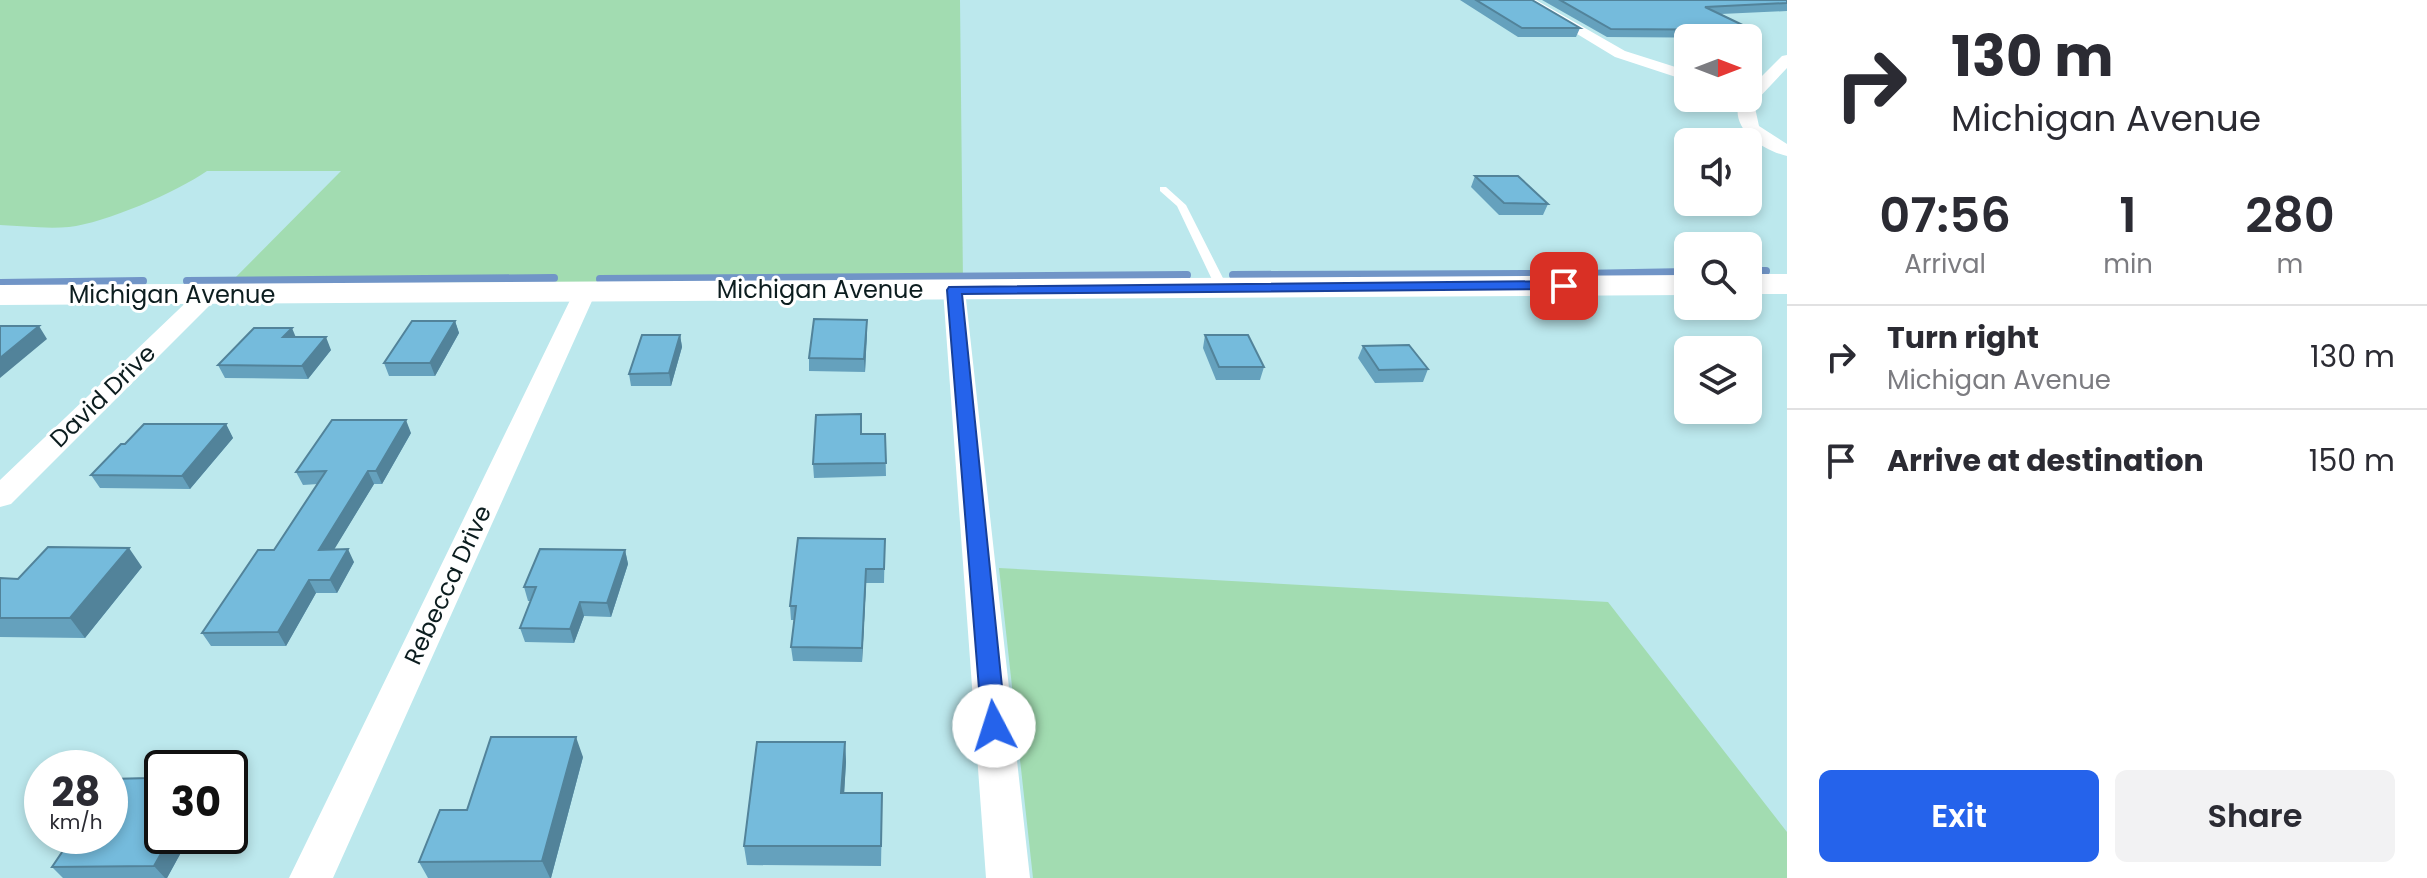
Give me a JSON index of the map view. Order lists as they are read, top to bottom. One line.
{"streets":{"street":["Michigan Avenue","David Drive","Rebecca Drive"]},"crossings":[["Michigan Avenue","David Drive"],["Michigan Avenue","Rebecca Drive"]],"north":"right","page":{"turn":["130 m","Michigan Avenue"],"eta":["07:56","Arrival","1","min","280","m"],"list":[{"name":"Turn right","note":"Michigan Avenue","value":"130 m"},{"name":"Arrive at destination","value":"150 m"}],"speed":"28 km/h","limit":"30","buttons":["Exit","Share"]}}
